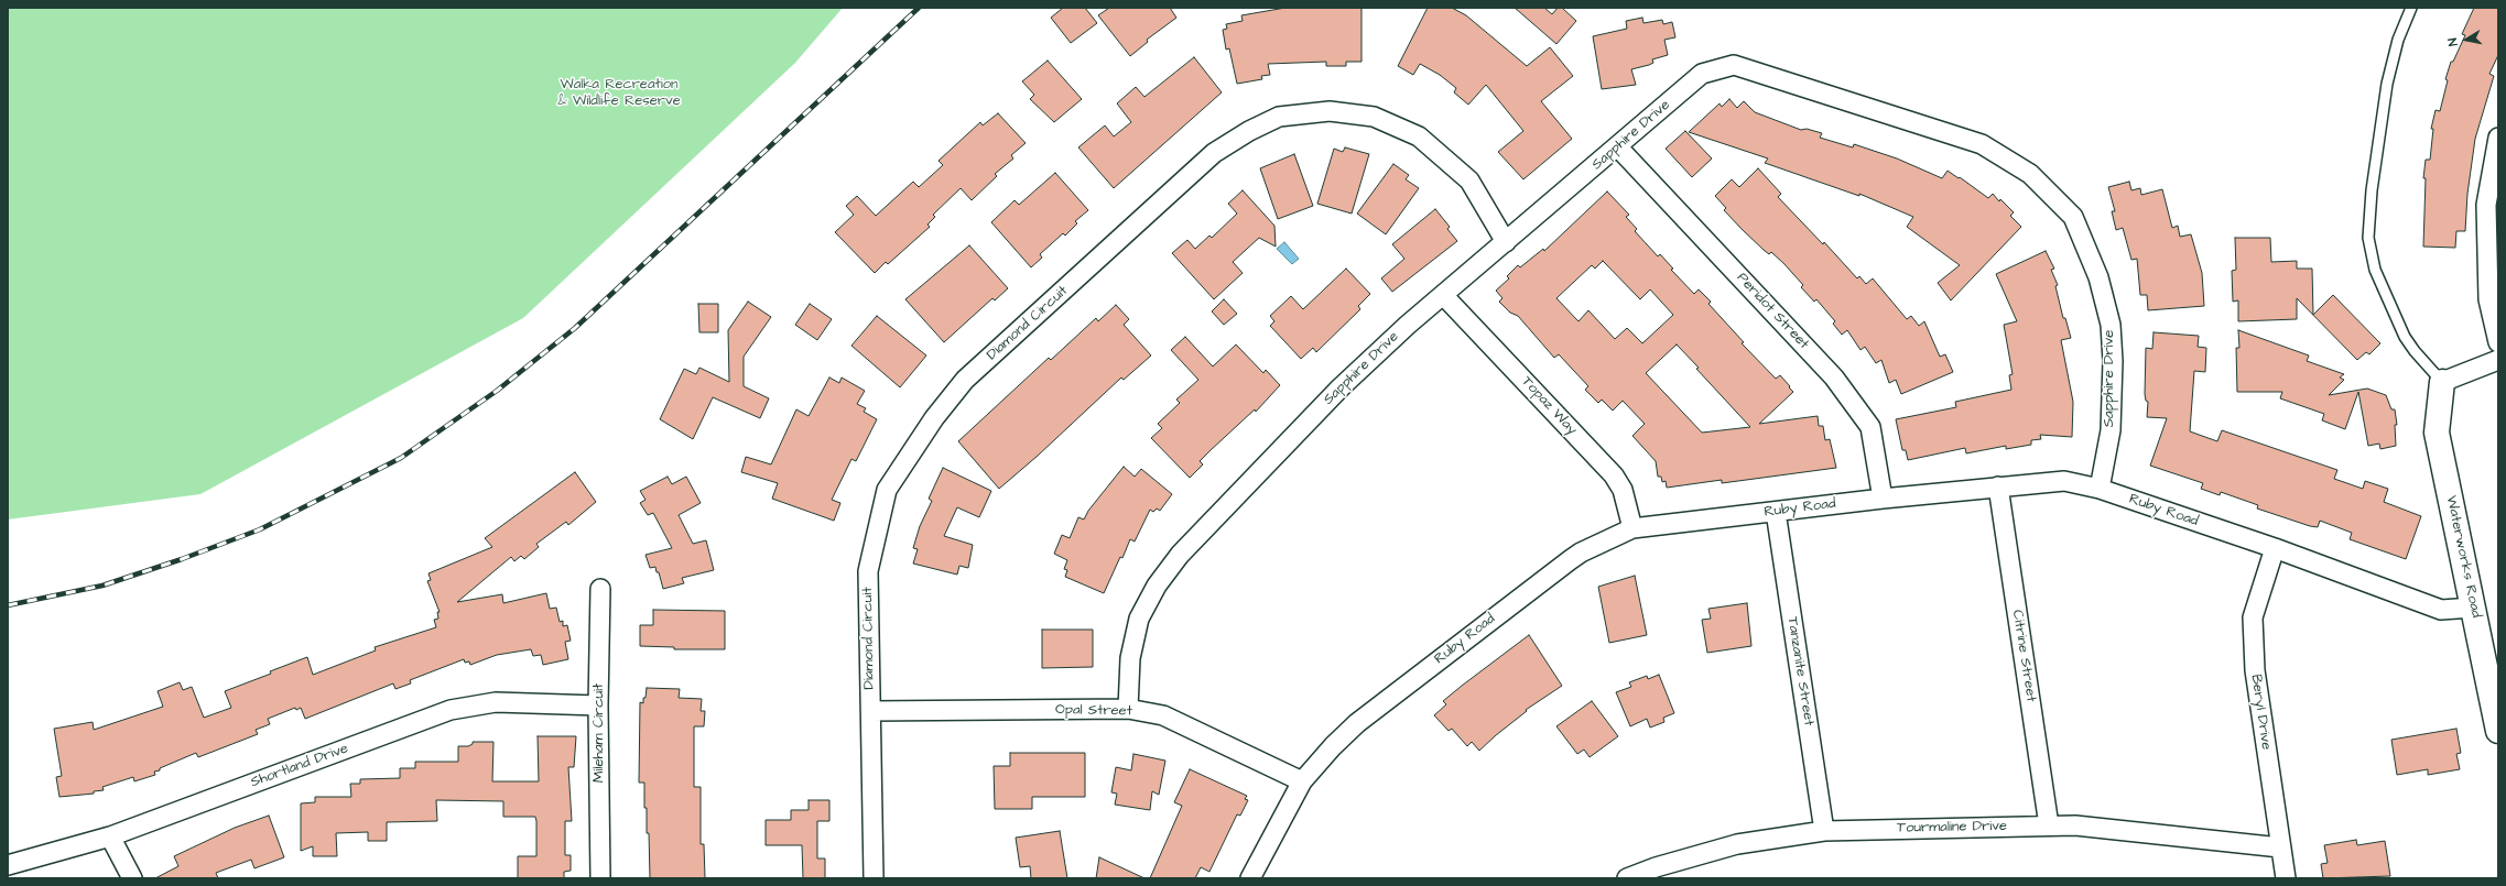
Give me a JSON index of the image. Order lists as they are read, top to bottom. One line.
{"streets":{"street":["Sapphire Drive","Peridot Street","Diamond Circuit","Topaz Way","Ruby Road","Waterworks Road","Citrine Street","Tanzanite Street","Opal Street","Beryl Drive","Mileham Circuit","Shortland Drive","Tourmaline Drive"]},"crossings":[["Sapphire Drive","Peridot Street"],["Sapphire Drive","Diamond Circuit"],["Sapphire Drive","Topaz Way"],["Sapphire Drive","Ruby Road"],["Sapphire Drive","Opal Street"],["Peridot Street","Ruby Road"],["Diamond Circuit","Opal Street"],["Topaz Way","Ruby Road"],["Ruby Road","Waterworks Road"],["Ruby Road","Citrine Street"],["Ruby Road","Tanzanite Street"],["Ruby Road","Opal Street"],["Ruby Road","Beryl Drive"],["Citrine Street","Tourmaline Drive"],["Tanzanite Street","Tourmaline Drive"],["Beryl Drive","Tourmaline Drive"],["Mileham Circuit","Shortland Drive"]],"parks":["Walka Recreation & Wildlife Reserve"],"north":"left"}
